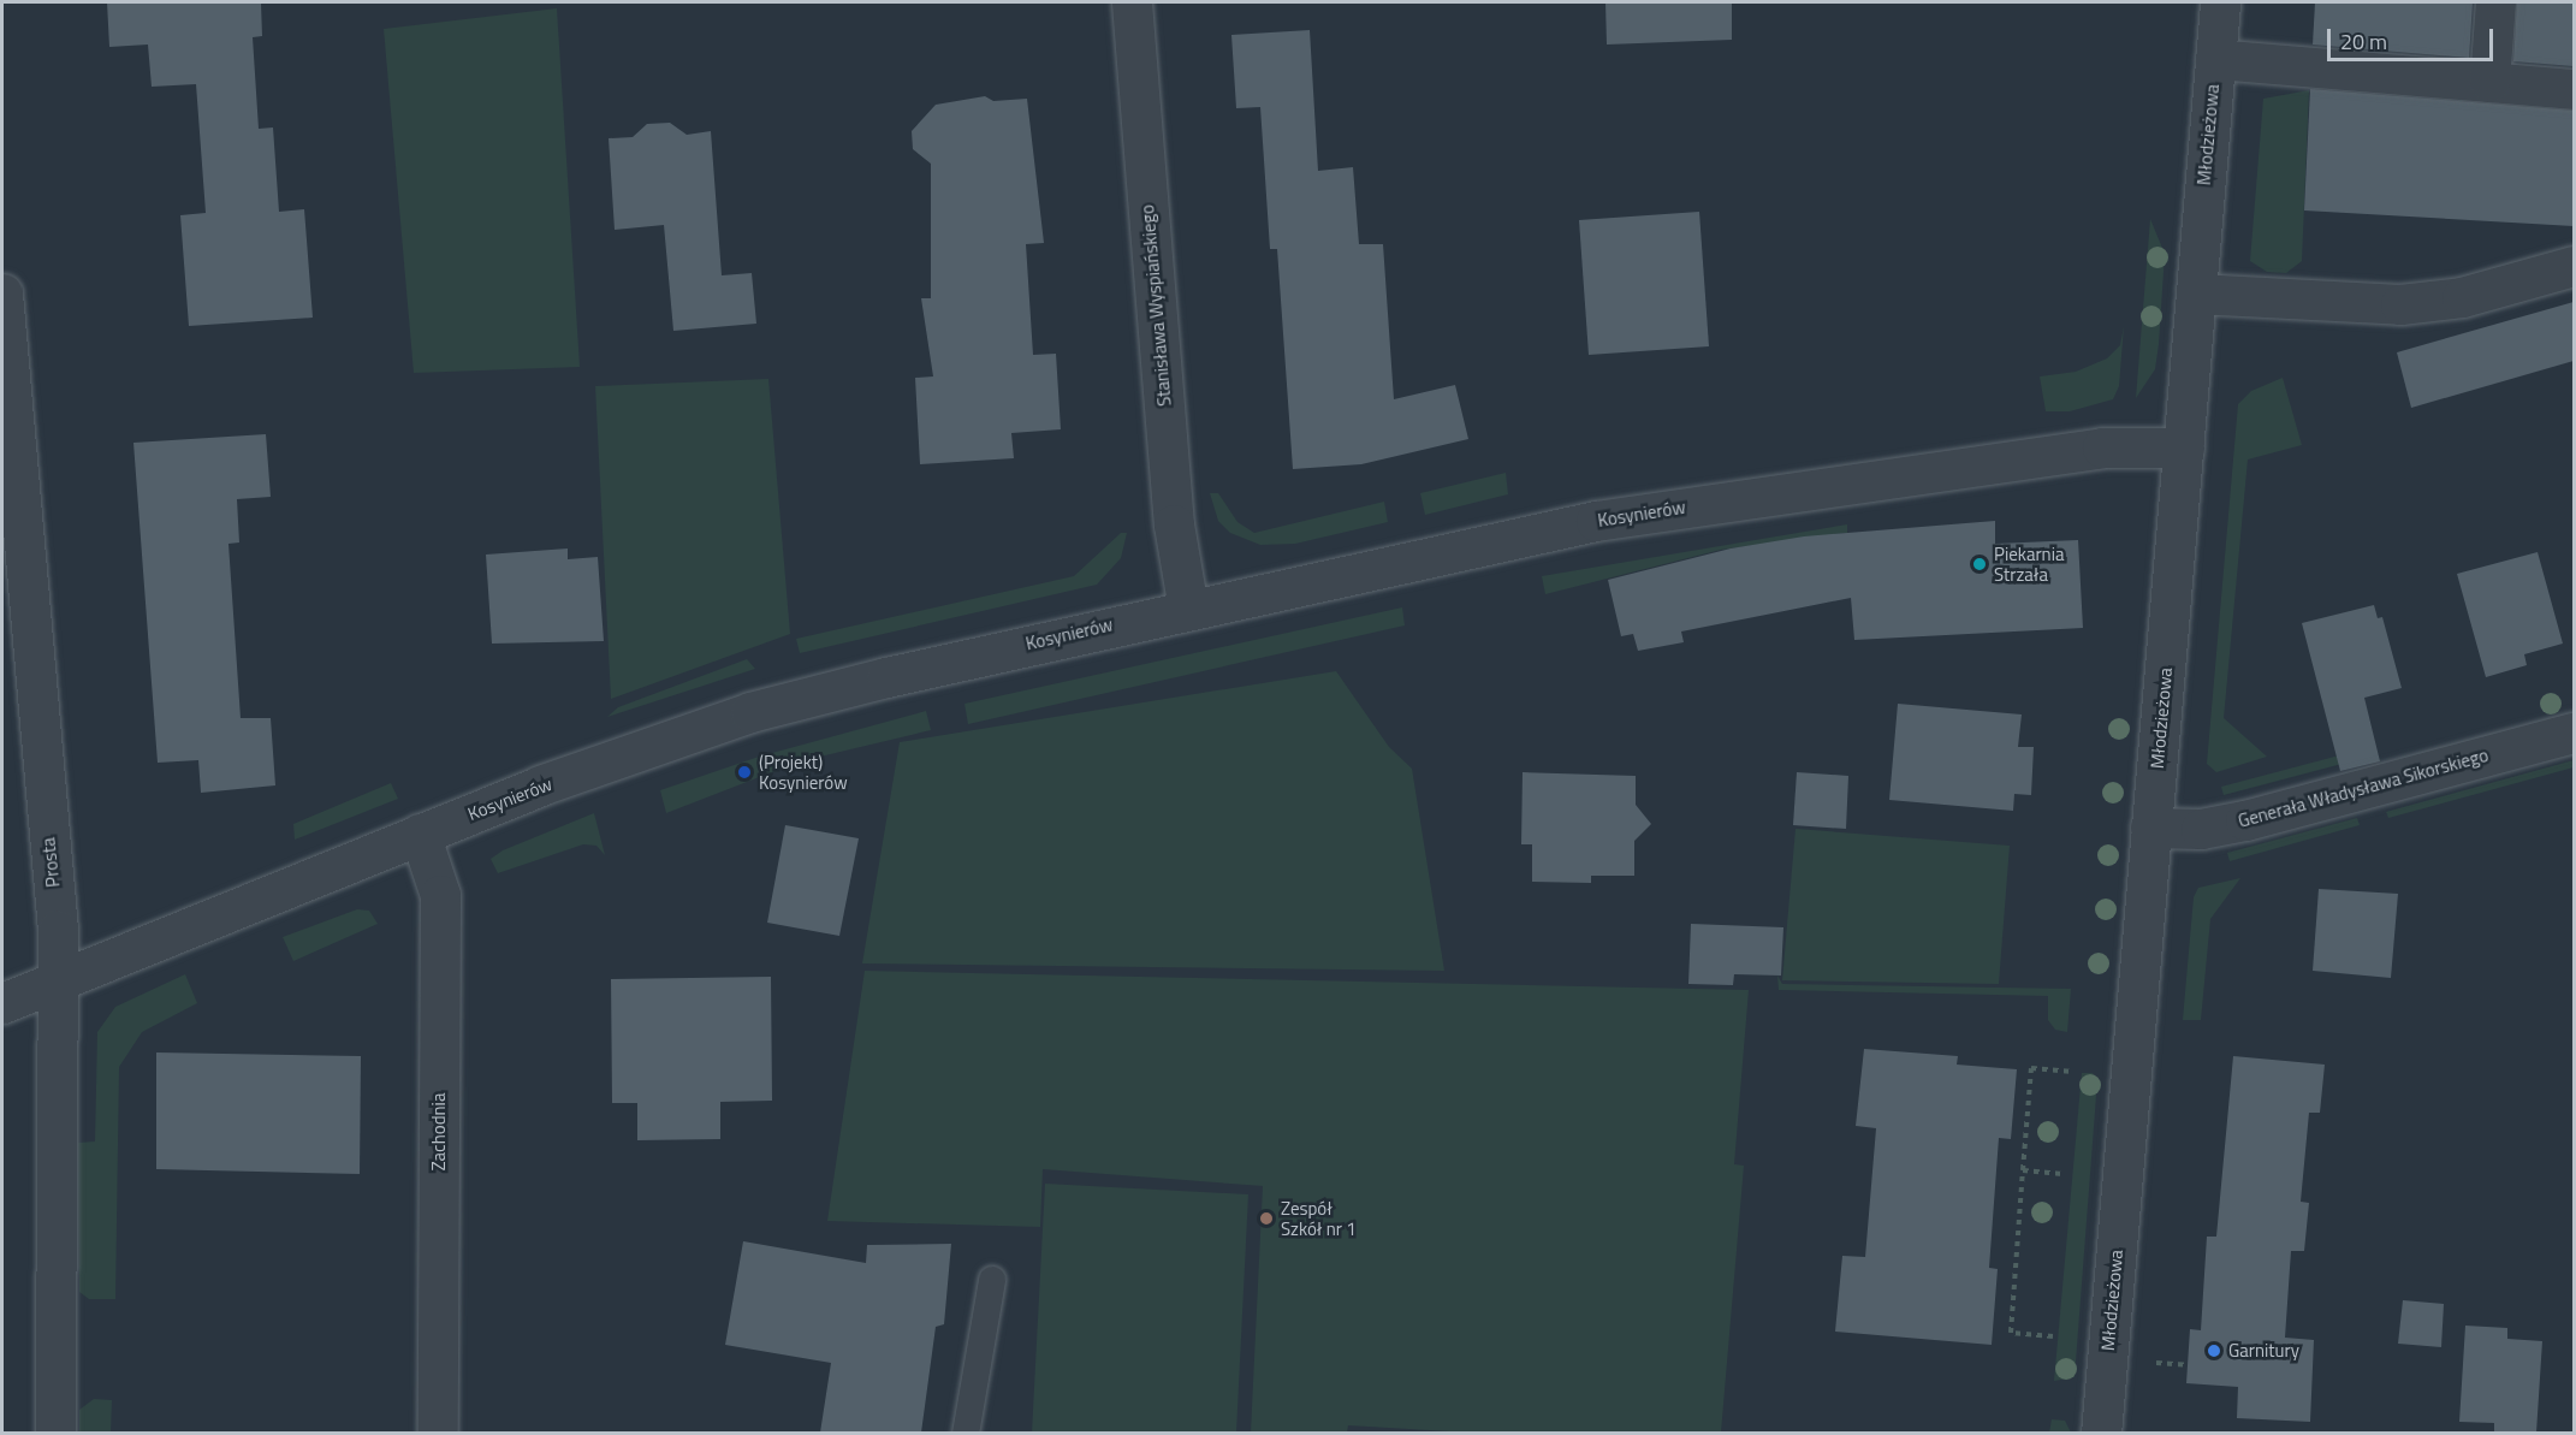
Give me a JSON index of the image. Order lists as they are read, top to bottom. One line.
{"streets":{"street":["Młodzieżowa","Stanisława Wyspiańskiego","Kosynierów","Generała Władysława Sikorskiego","Prosta","Zachodnia"]},"crossings":[["Młodzieżowa","Kosynierów"],["Młodzieżowa","Generała Władysława Sikorskiego"],["Stanisława Wyspiańskiego","Kosynierów"],["Kosynierów","Prosta"],["Kosynierów","Zachodnia"]],"places":["Piekarnia Strzała","(Projekt) Kosynierów","Zespół Szkół nr 1","Garnitury"],"scale_bar":"20 m"}
